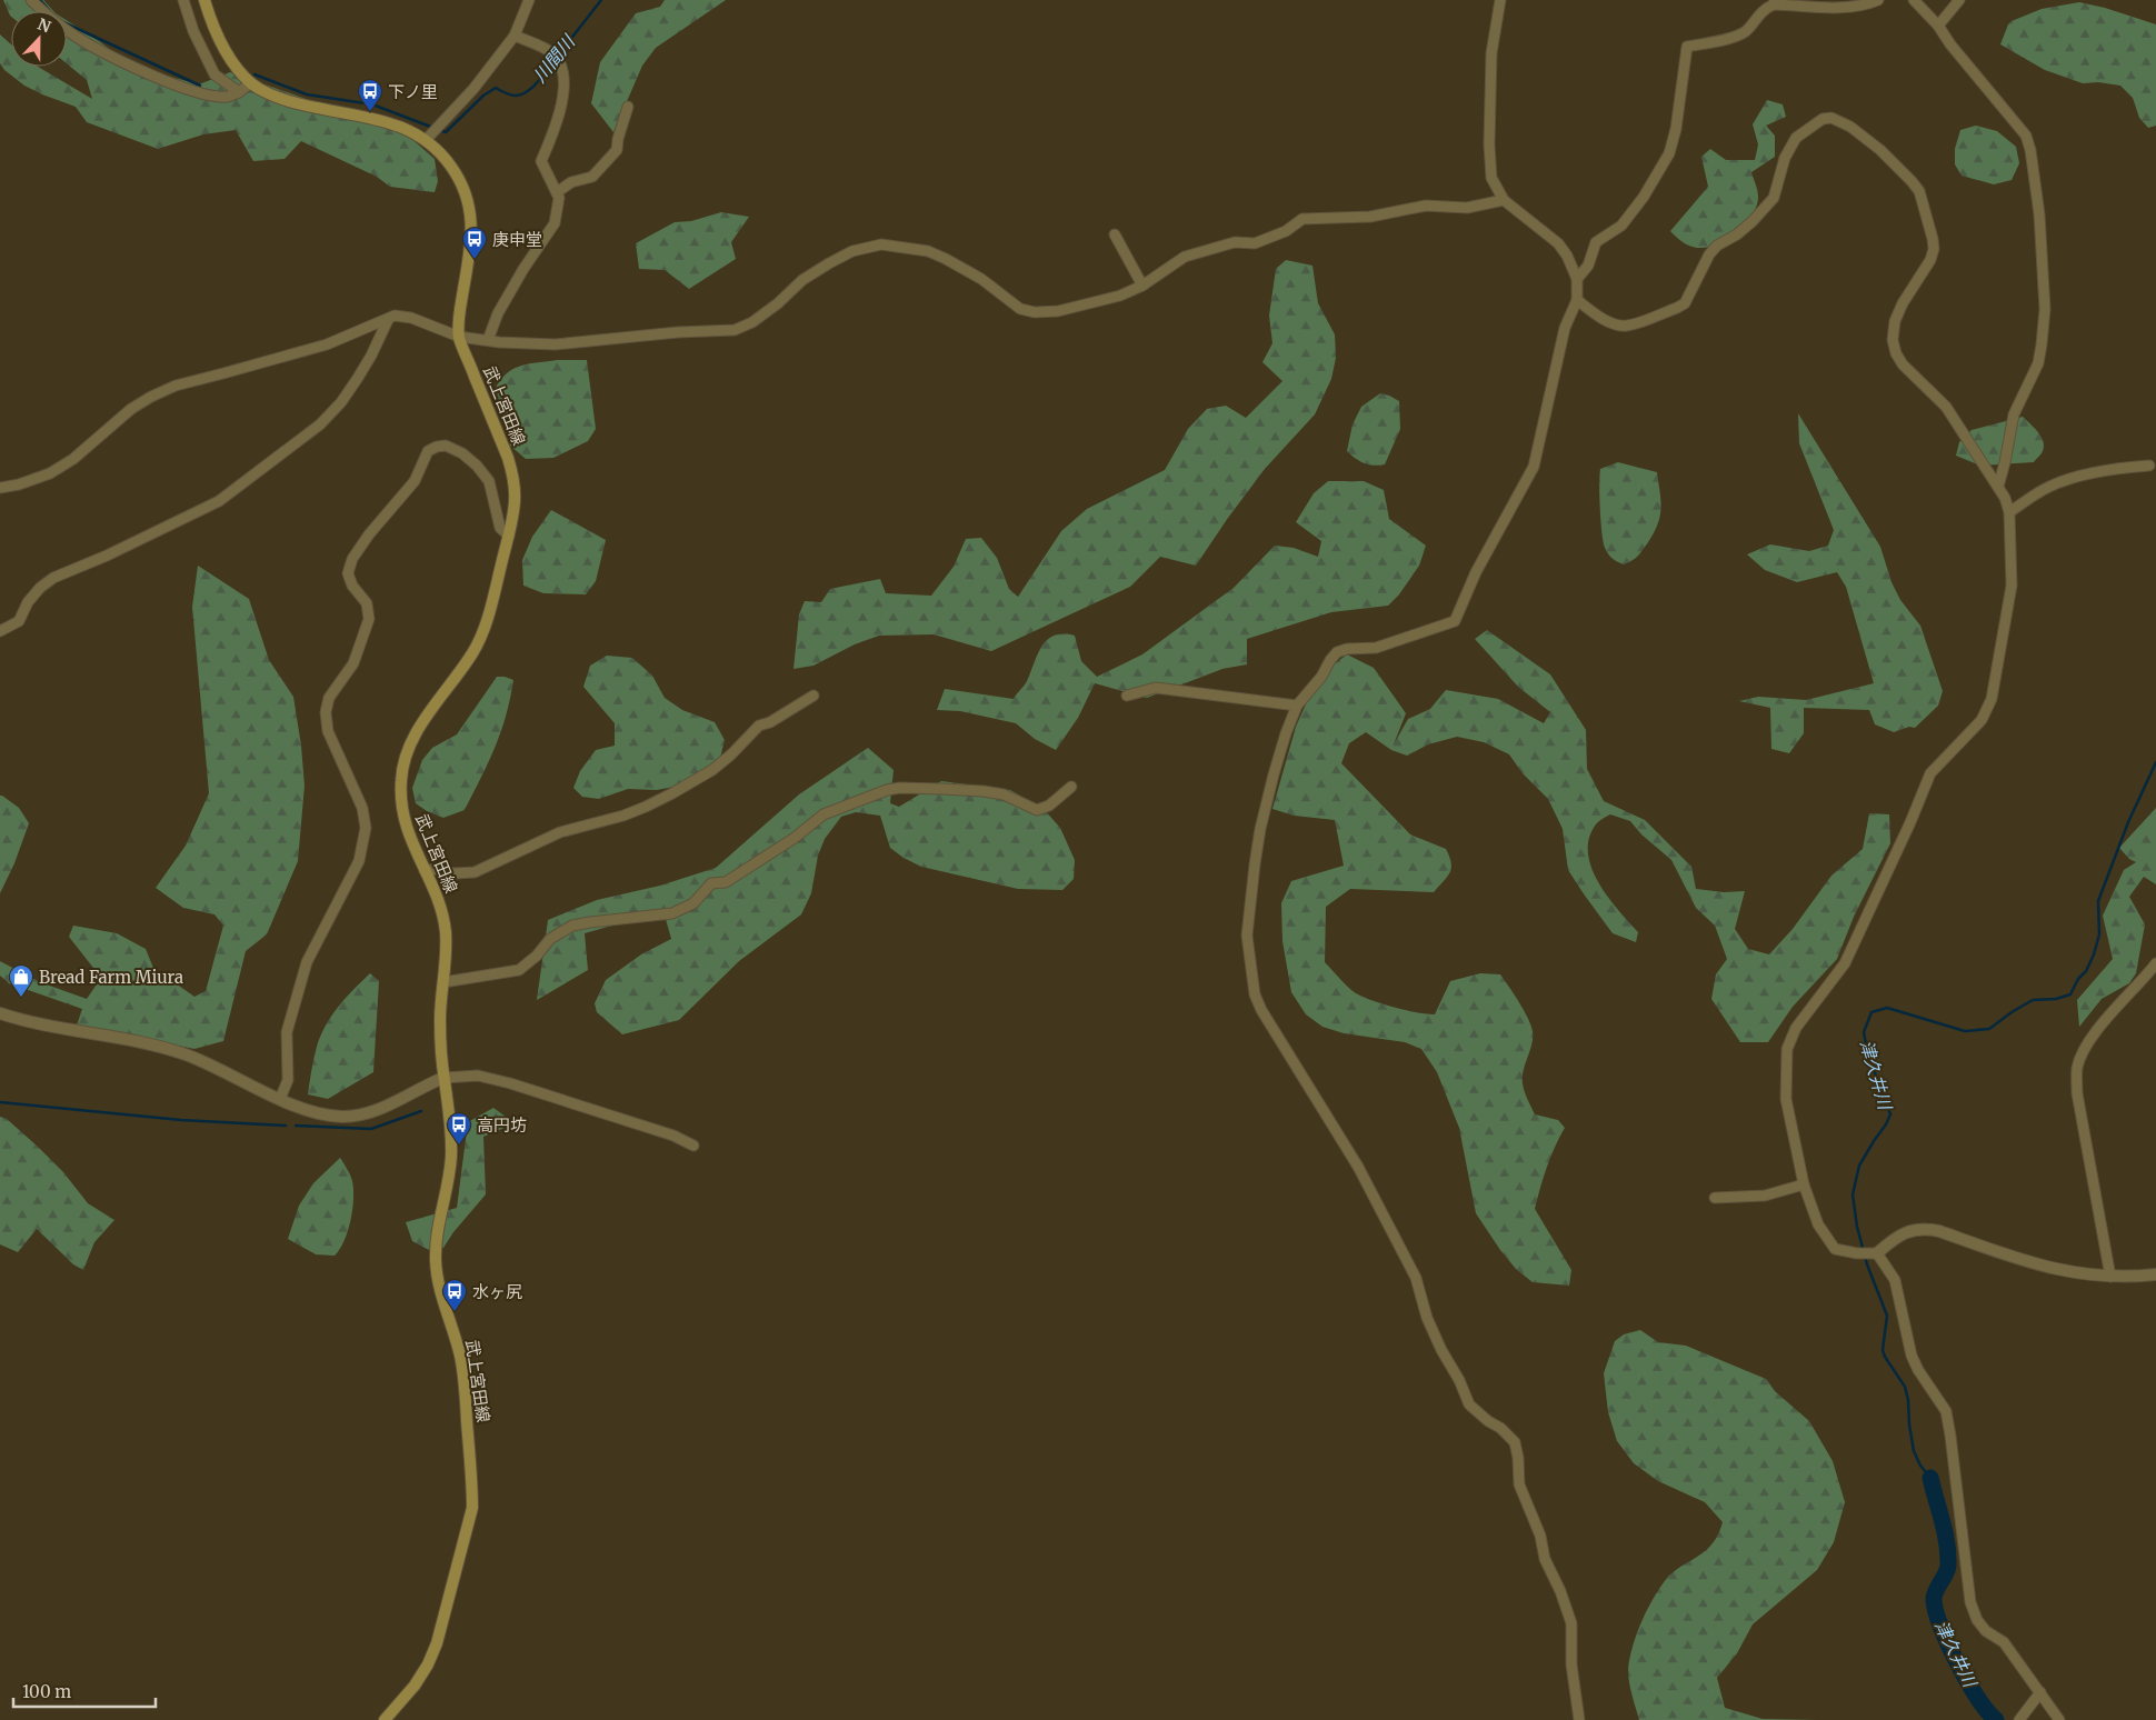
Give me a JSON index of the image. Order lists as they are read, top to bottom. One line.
{"streets":{"main road":["武上宮田線"]},"water":["川間川","津久井川"],"places":{"bus stop":["下ノ里","庚申堂","高円坊","水ヶ尻"],"shop":["Bread Farm Miura"]},"scale_bar":"100 m","north":"top"}
